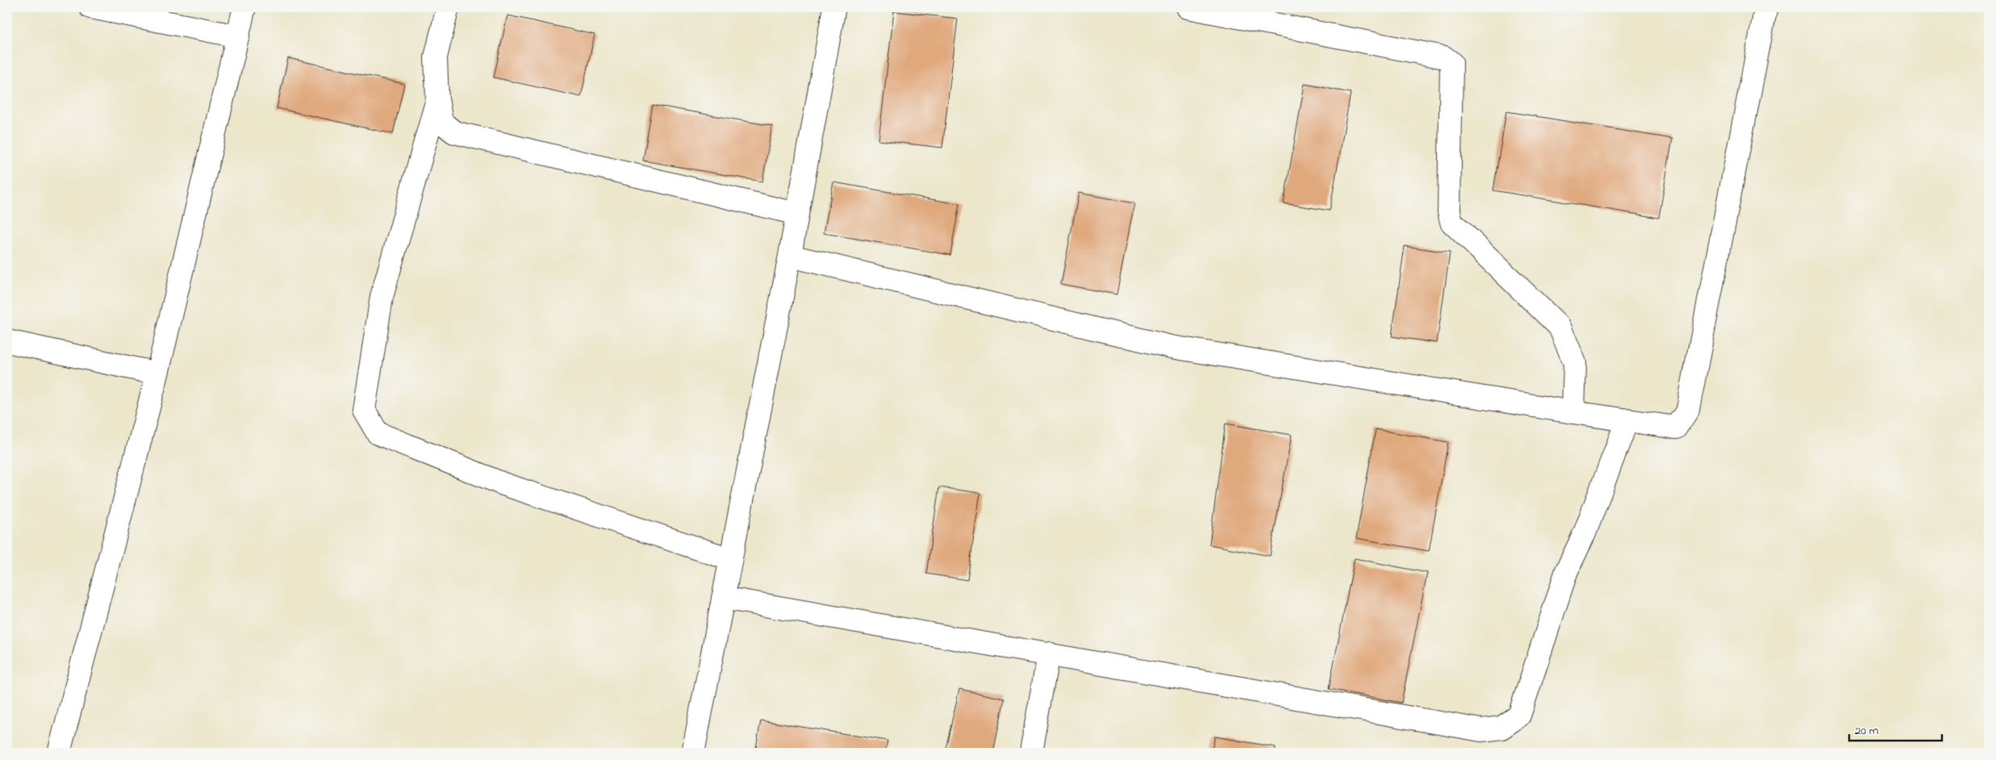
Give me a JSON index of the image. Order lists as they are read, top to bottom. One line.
{"scale_bar":"20 m"}
